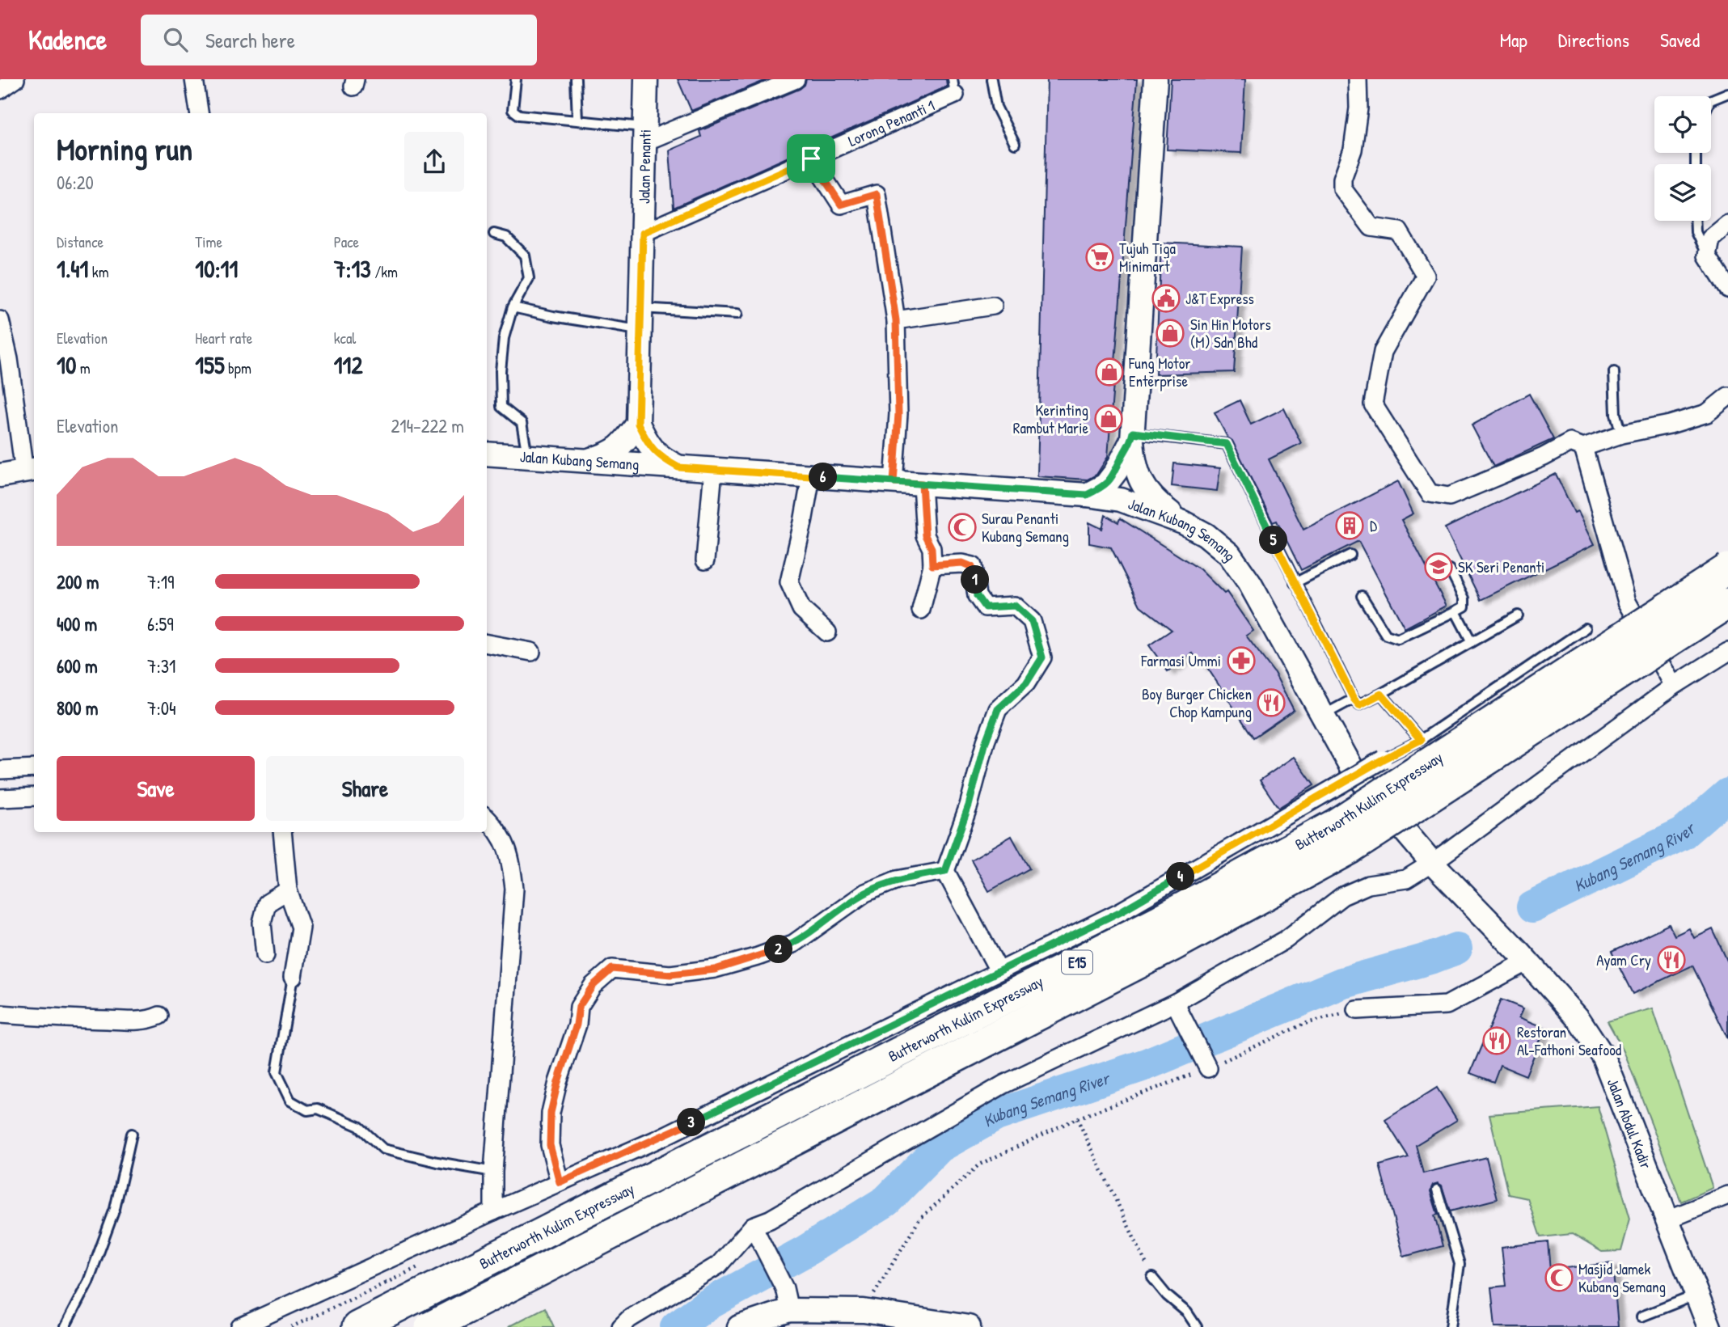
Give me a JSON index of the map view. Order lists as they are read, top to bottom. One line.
{"streets":{"highway":["Butterworth Kulim Expressway","E15"],"main road":["Jalan Penanti","Jalan Kubang Semang","Jalan Abdul Kadir"],"street":["Lorong Penanti 1"]},"crossings":[["Lorong Penanti 1","Jalan Penanti"],["Jalan Kubang Semang","Jalan Abdul Kadir"]],"water":["Kubang Semang River"],"places":{"supermarket":["Tujuh Tiga Minimart"],"public building":["J&T Express"],"shop":["Sin Hin Motors (M) Sdn Bhd","Fung Motor Enterprise","Kerinting Rambut Marie"],"building":["D"],"mosque":["Surau Penanti Kubang Semang","Masjid Jamek Kubang Semang"],"school or university":["SK Seri Penanti"],"pharmacy":["Farmasi Ummi"],"restaurant":["Boy Burger Chicken Chop Kampung","Ayam Cry","Restoran Al-Fathoni Seafood"]},"page":{"header":"Kadence","search":"Search here","nav":["Map","Directions","Saved"],"heading":["Morning run","06:20"],"stats":[["Distance","1.41 km"],["Time","10:11"],["Pace","7:13 /km"],["Elevation","10 m"],["Heart rate","155 bpm"],["kcal","112"]],"chart":["Elevation","214–222 m"],"pins":["6","5","1","4","2","3"],"list":[{"name":"200 m","note":"7:19"},{"name":"400 m","note":"6:59"},{"name":"600 m","note":"7:31"},{"name":"800 m","note":"7:04"}],"buttons":["Save","Share"]}}
